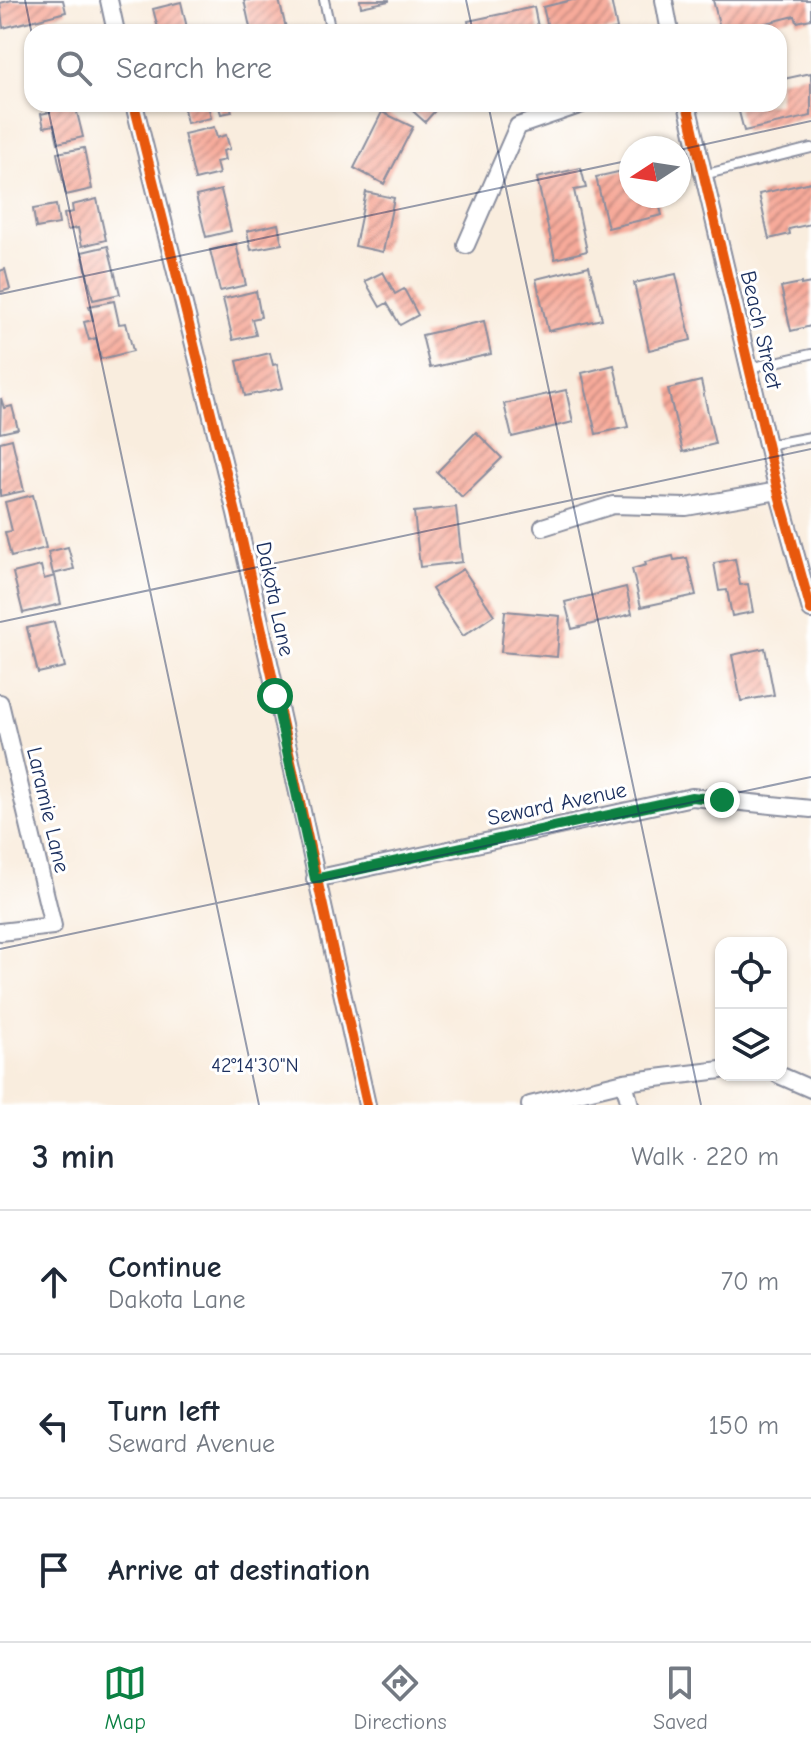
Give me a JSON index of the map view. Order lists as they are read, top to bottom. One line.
{"streets":{"street":["Beach Street","Dakota Lane","Seward Avenue","Laramie Lane"]},"crossings":[["Dakota Lane","Seward Avenue"]],"north":"left","page":{"search":"Search here","heading":["3 min","Walk · 220 m"],"list":[["Continue","Dakota Lane","70 m"],["Turn left","Seward Avenue","150 m"],"Arrive at destination"],"nav":["Map","Directions","Saved"]},"coordinates":["42°14'30\"N"]}
